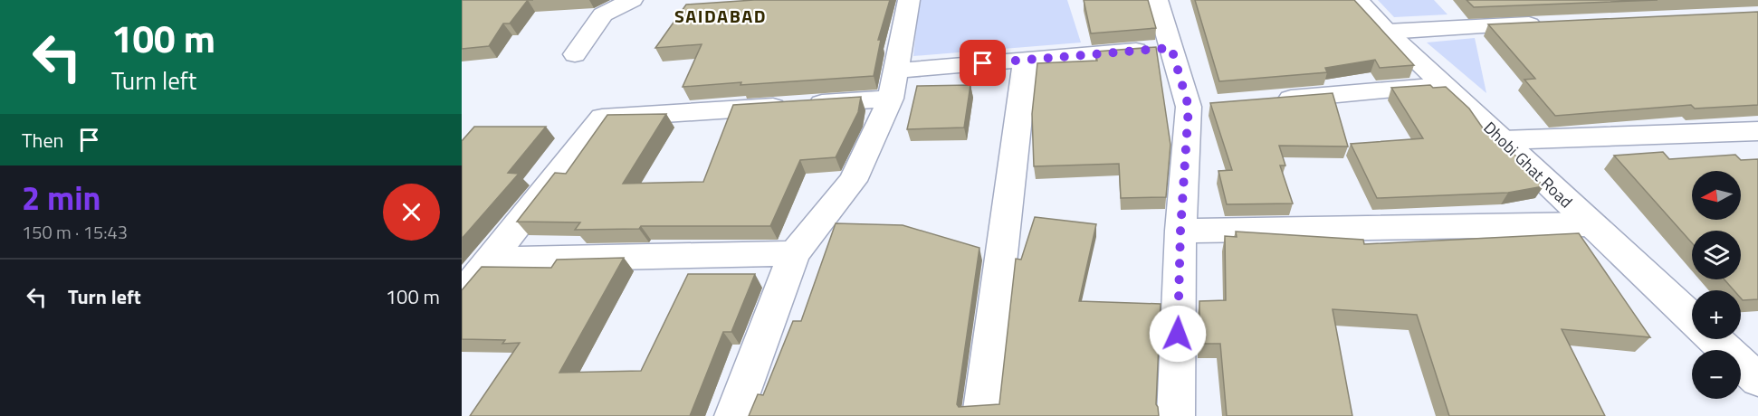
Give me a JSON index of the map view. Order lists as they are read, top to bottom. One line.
{"streets":{"street":["Dhobi Ghat Road"]},"districts":["SAIDABAD"],"north":"left","page":{"turn":["100 m","Turn left"],"then":"Then","heading":["2 min","150 m · 15:43"],"map_buttons":["+","−"],"list":[{"name":"Turn left","value":"100 m"}]}}
